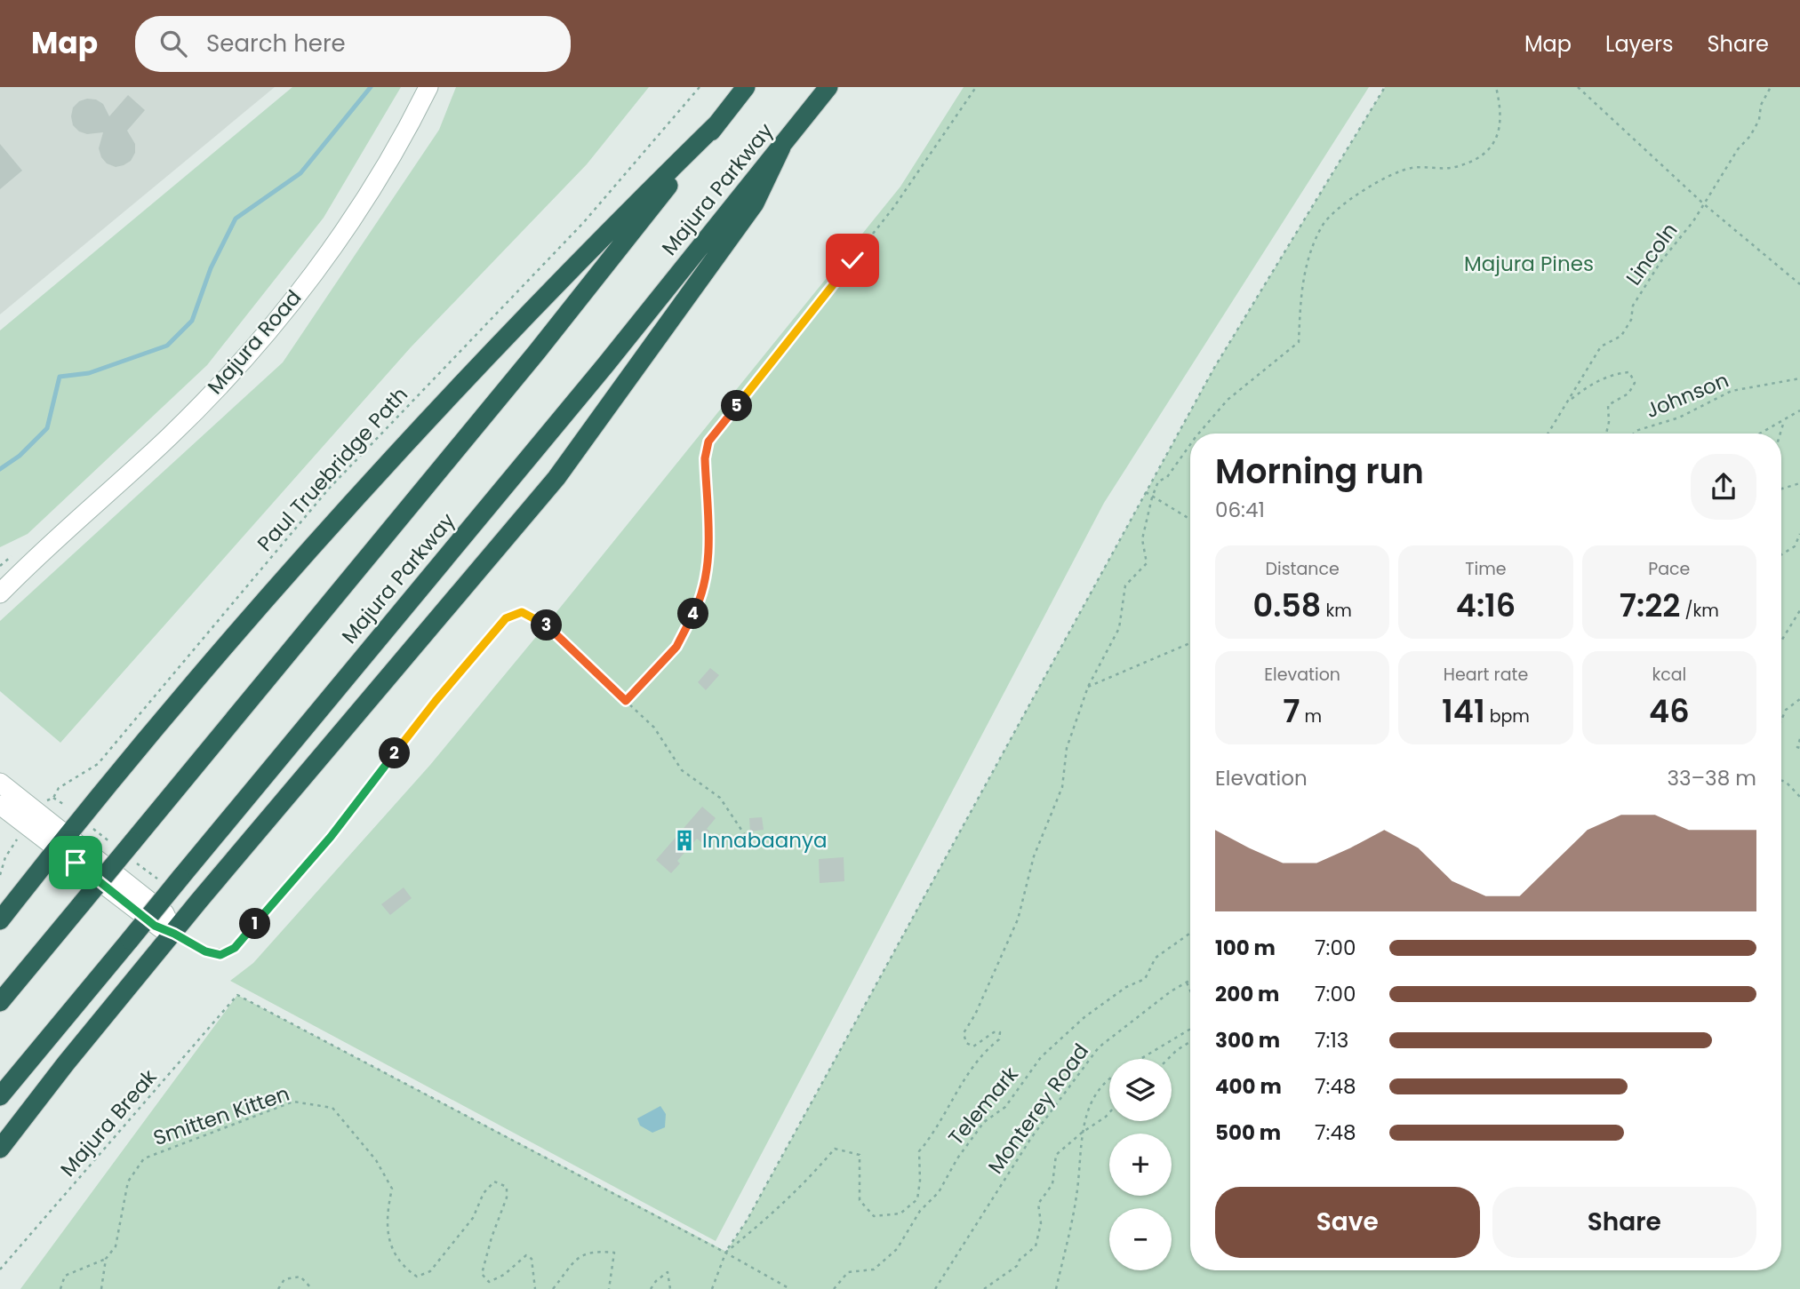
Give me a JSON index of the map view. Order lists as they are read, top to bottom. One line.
{"streets":{"highway":["Majura Parkway"],"main road":["Majura Road"],"path":["Lincoln","Johnson","Paul Truebridge Path","Telemark","Monterey Road","Smitten Kitten","Majura Break"]},"crossings":[["Lincoln","Johnson"]],"parks":["Majura Pines"],"places":{"building":["Innabaanya"]},"page":{"header":"Map","search":"Search here","nav":["Map","Layers","Share"],"pins":["5","4","3","2","1"],"heading":["Morning run","06:41"],"stats":[["Distance","0.58 km"],["Time","4:16"],["Pace","7:22 /km"],["Elevation","7 m"],["Heart rate","141 bpm"],["kcal","46"]],"chart":["Elevation","33–38 m"],"list":[{"name":"100 m","note":"7:00"},{"name":"200 m","note":"7:00"},{"name":"300 m","note":"7:13"},{"name":"400 m","note":"7:48"},{"name":"500 m","note":"7:48"}],"map_buttons":["+","−"],"buttons":["Save","Share"]}}
